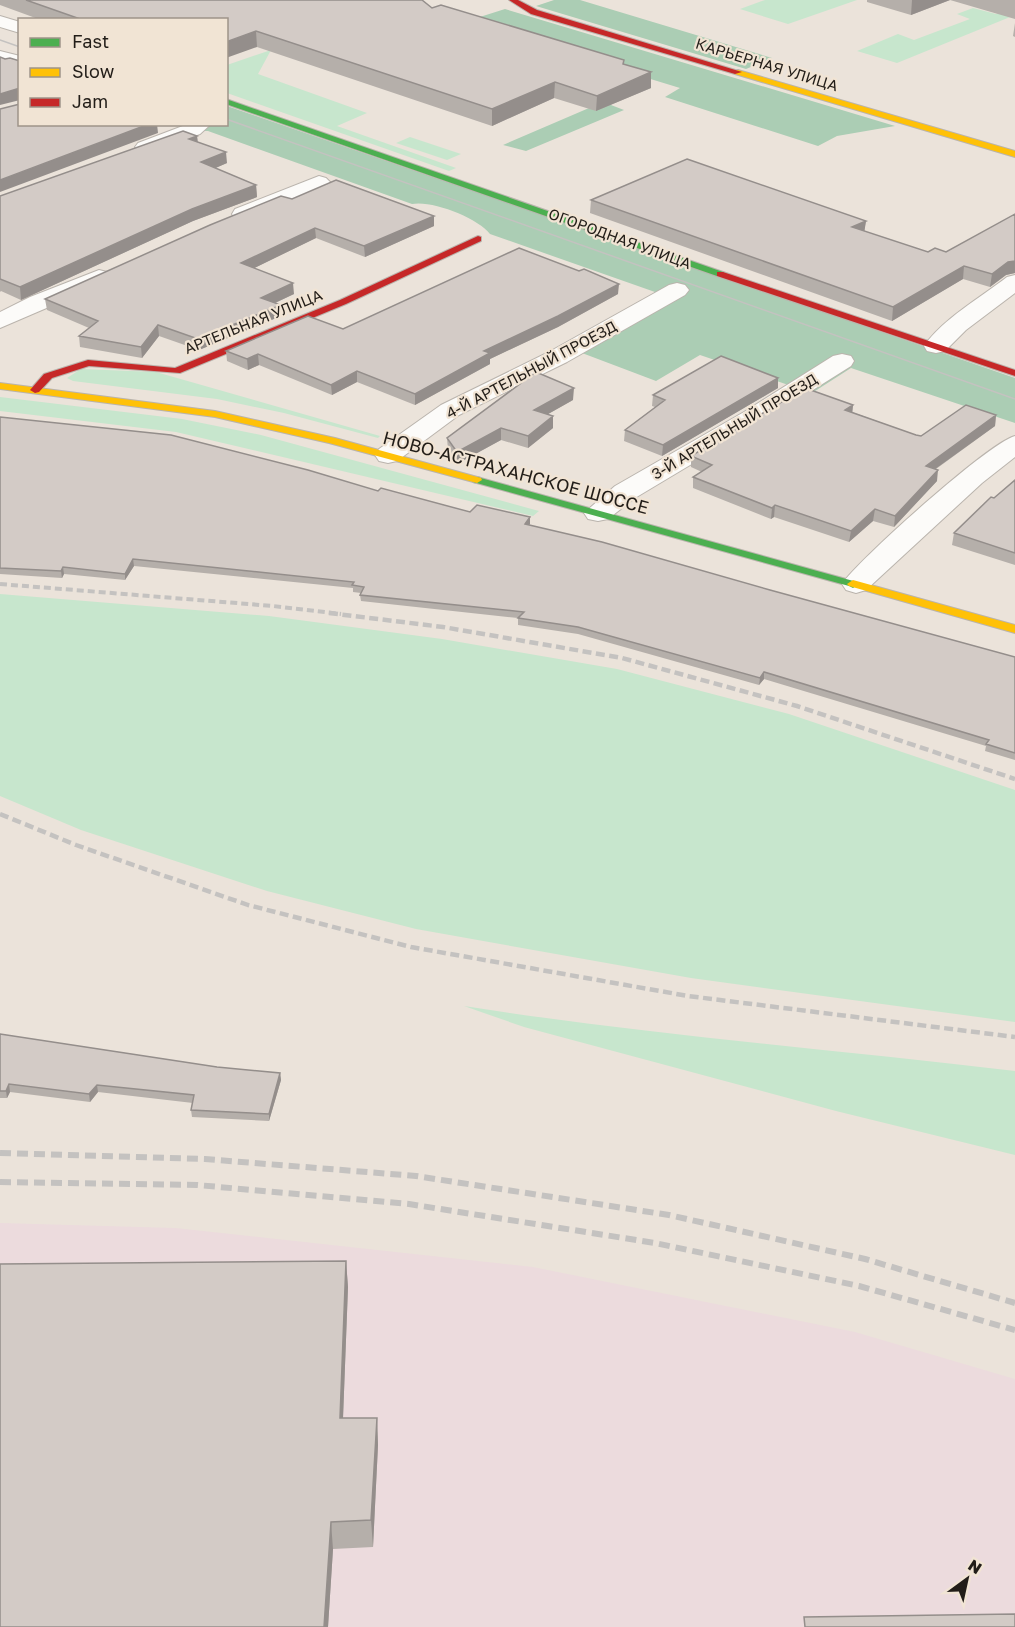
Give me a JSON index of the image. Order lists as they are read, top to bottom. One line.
{"streets":{"street":["КАРЬЕРНАЯ УЛИЦА","ОГОРОДНАЯ УЛИЦА","АРТЕЛЬНАЯ УЛИЦА","4-Й АРТЕЛЬНЫЙ ПРОЕЗД","3-Й АРТЕЛЬНЫЙ ПРОЕЗД","НОВО-АСТРАХАНСКОЕ ШОССЕ"]},"crossings":[["АРТЕЛЬНАЯ УЛИЦА","НОВО-АСТРАХАНСКОЕ ШОССЕ"],["4-Й АРТЕЛЬНЫЙ ПРОЕЗД","НОВО-АСТРАХАНСКОЕ ШОССЕ"],["3-Й АРТЕЛЬНЫЙ ПРОЕЗД","НОВО-АСТРАХАНСКОЕ ШОССЕ"]],"legend":["Fast","Slow","Jam"],"north":"top right"}
